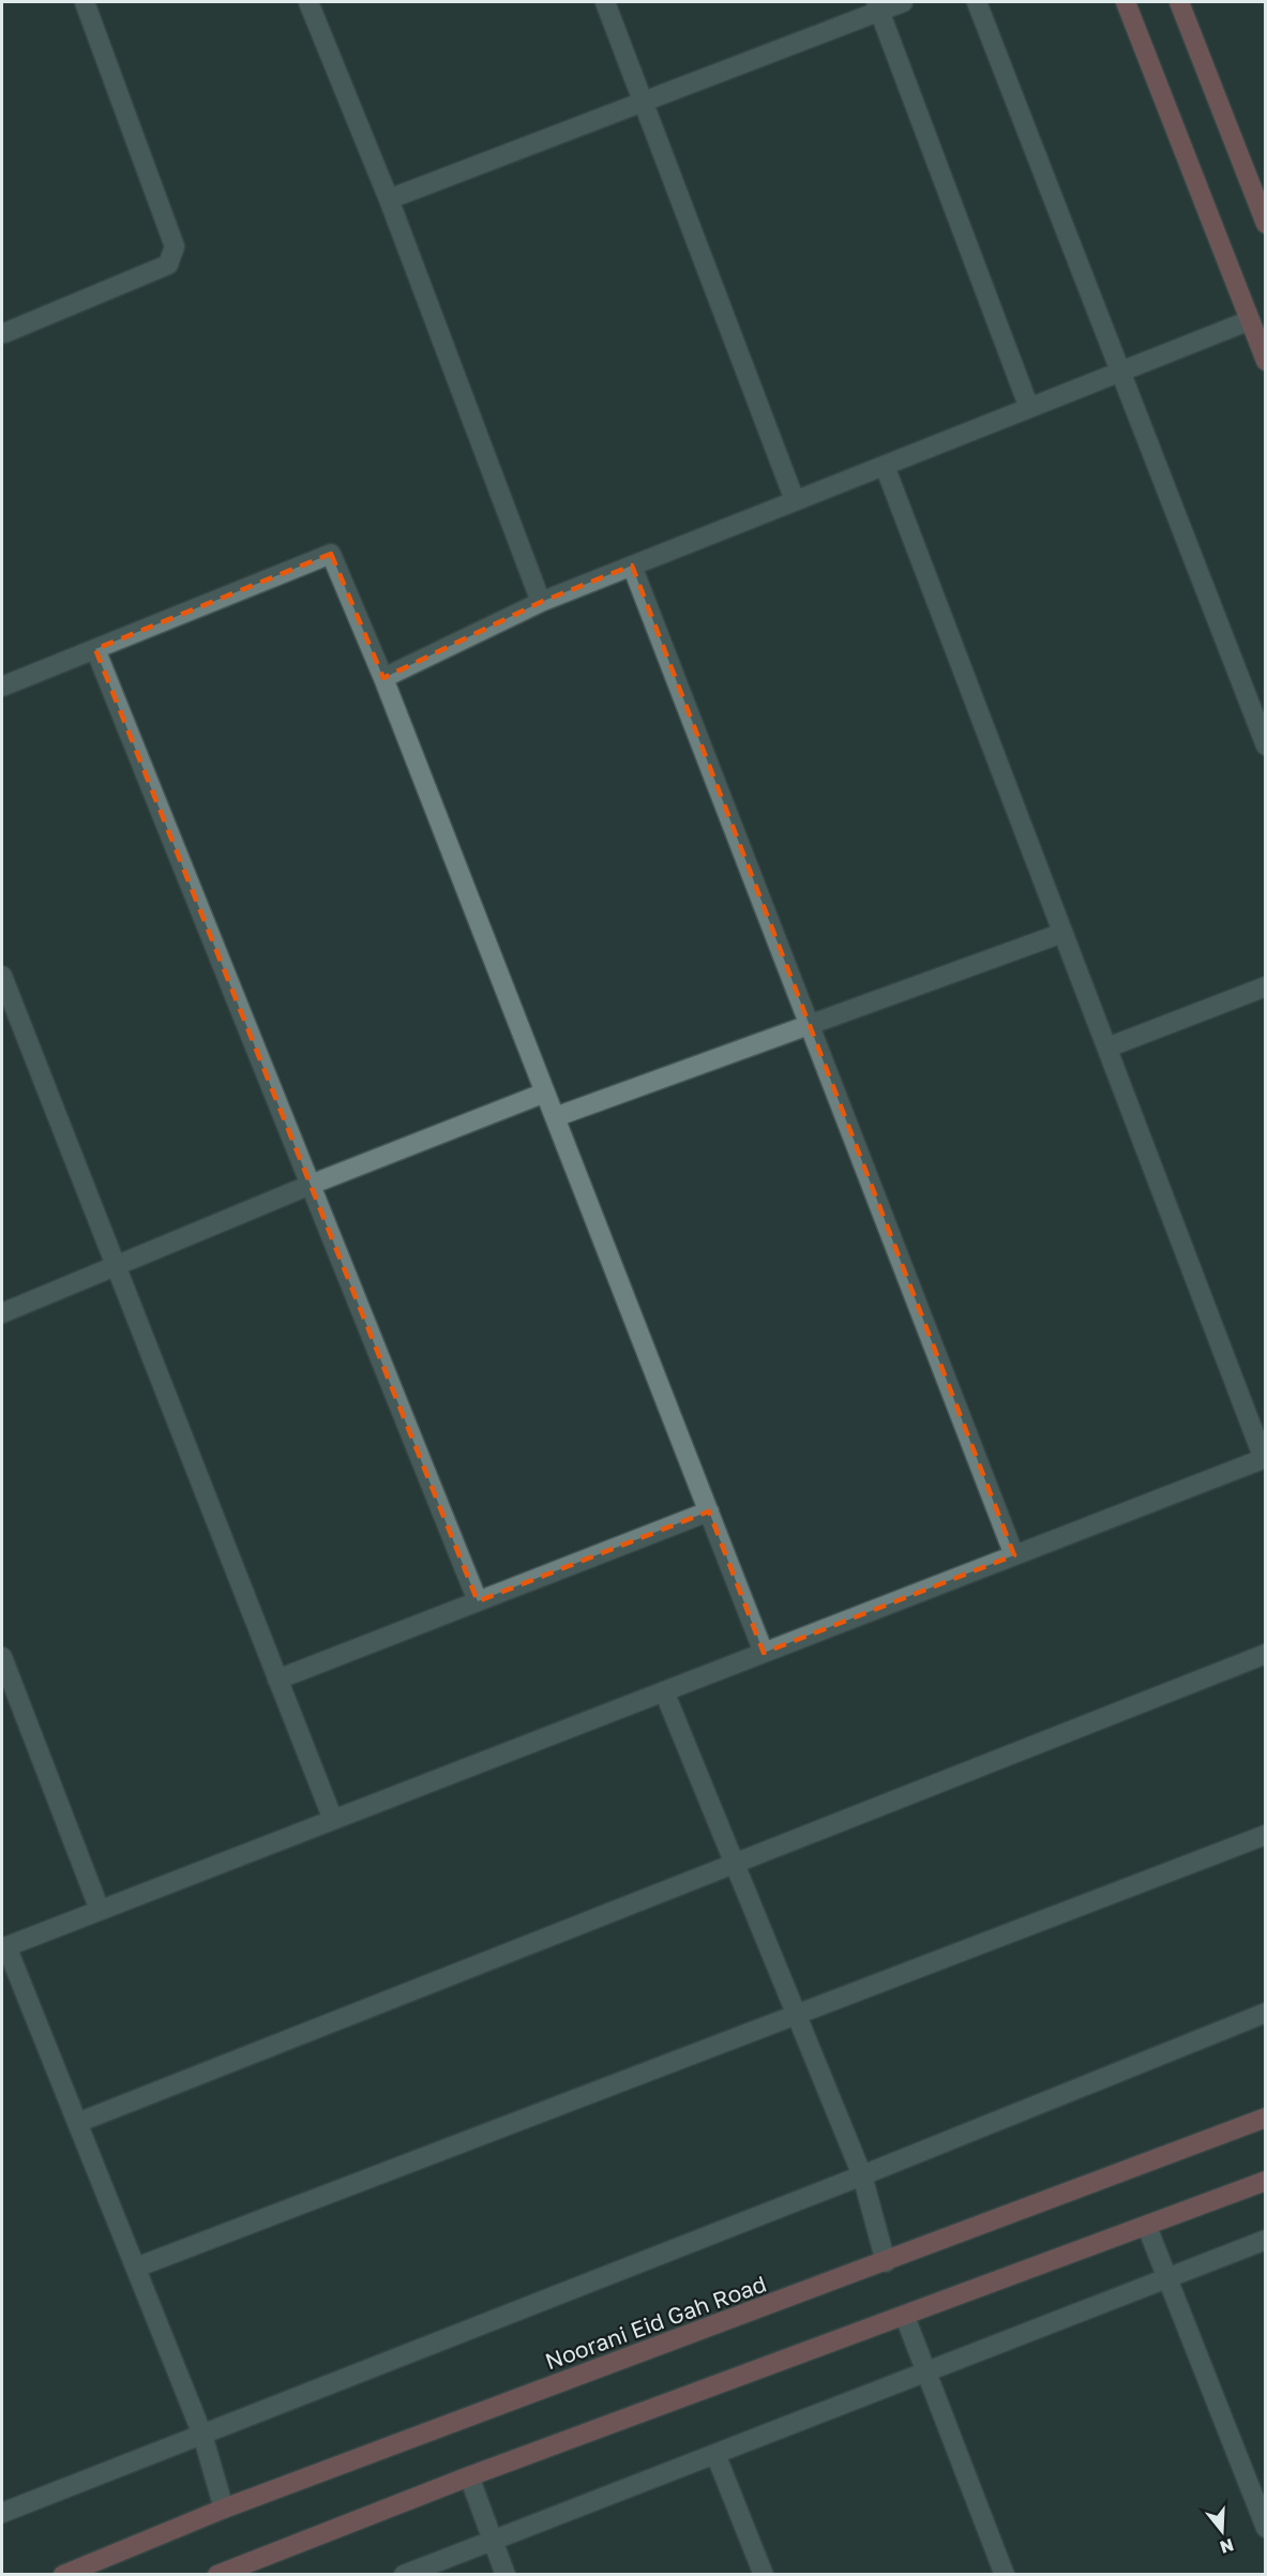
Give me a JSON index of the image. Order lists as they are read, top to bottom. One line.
{"streets":{"main road":["Noorani Eid Gah Road"]},"north":"bottom"}
